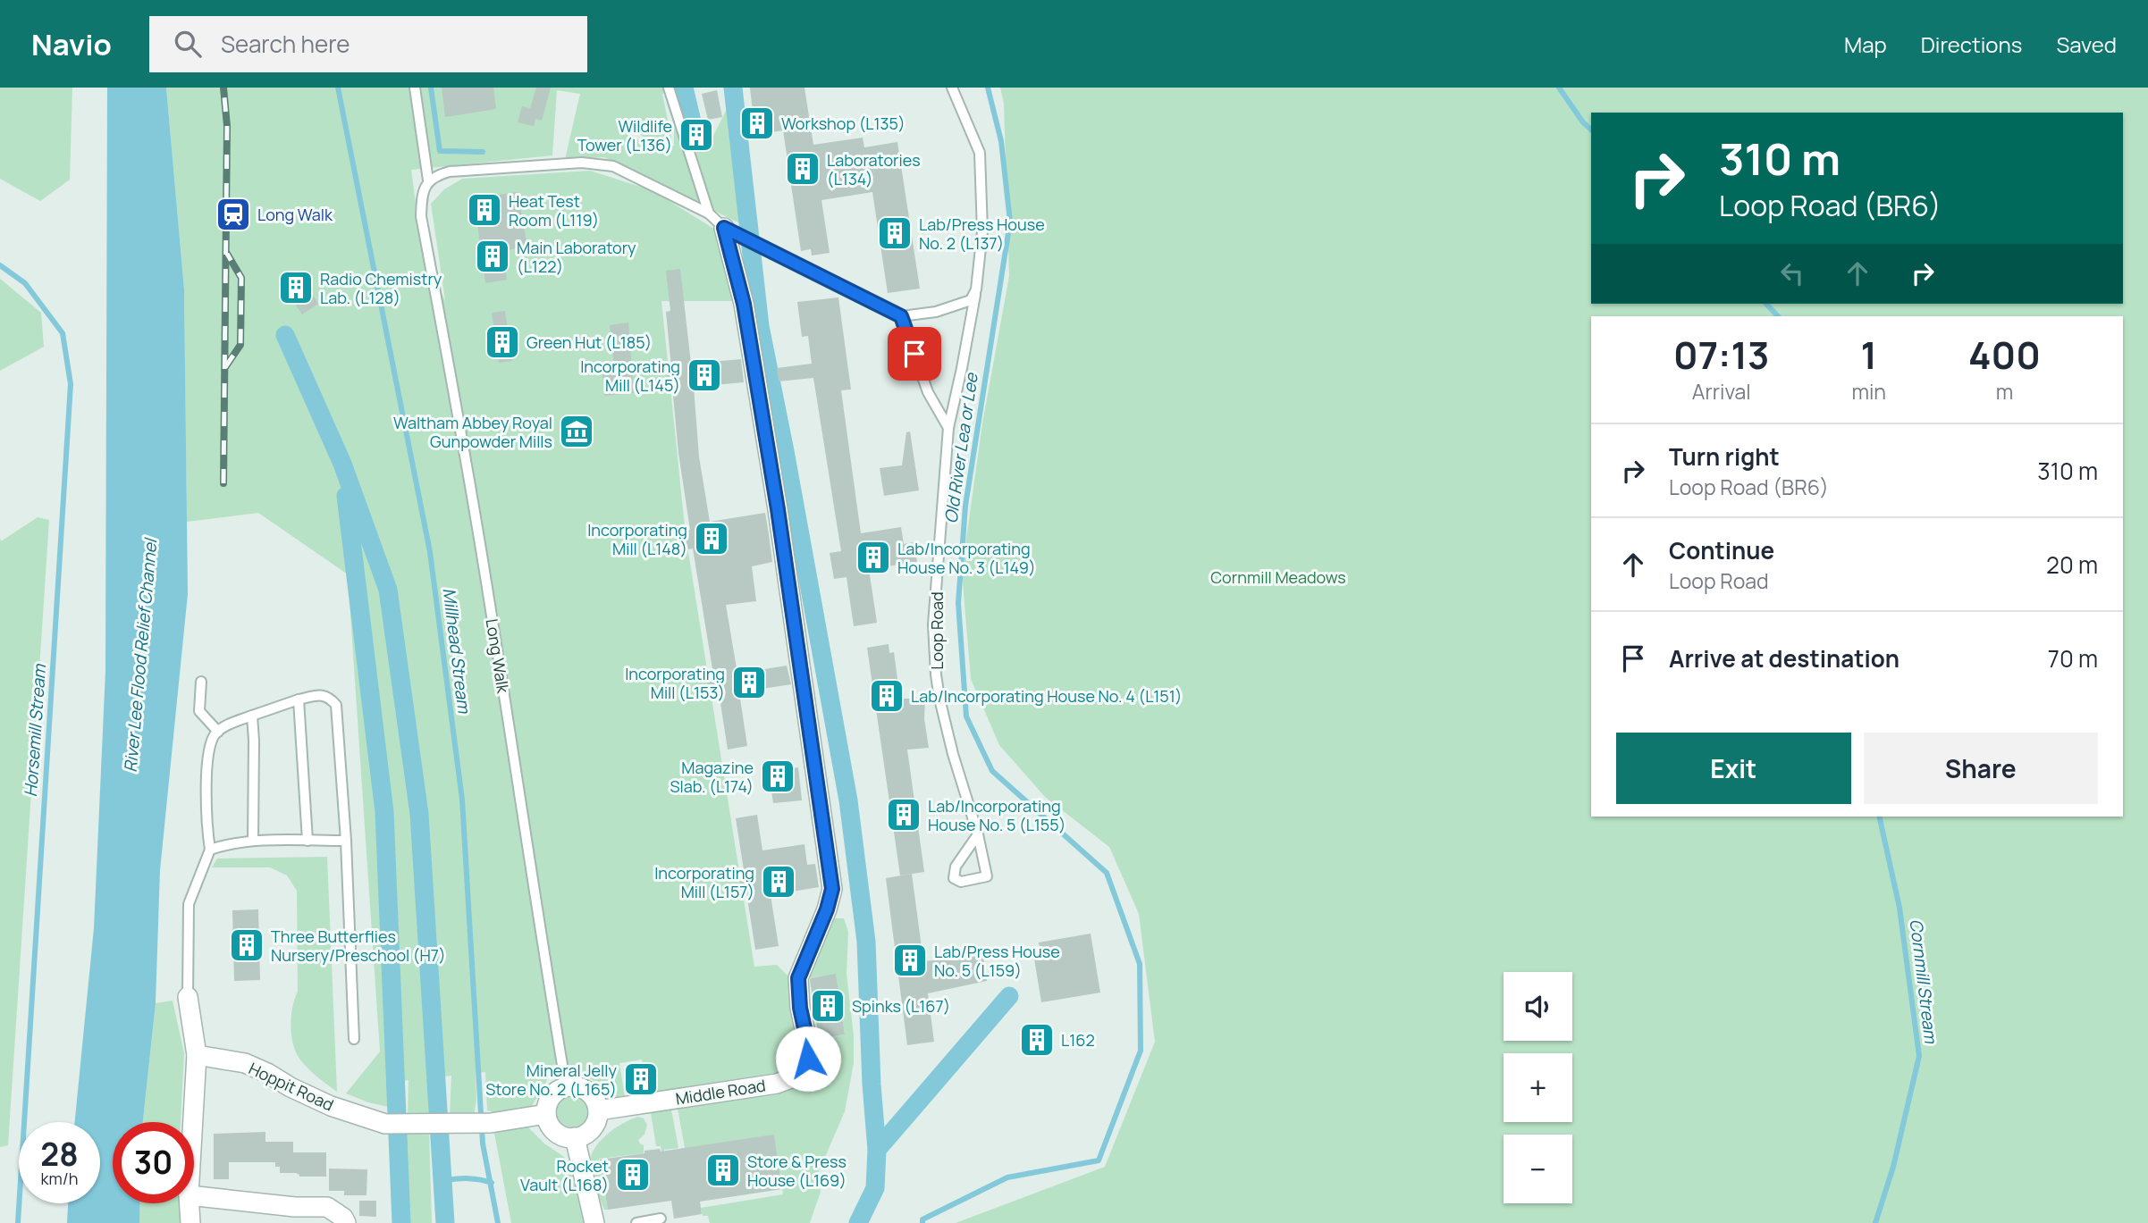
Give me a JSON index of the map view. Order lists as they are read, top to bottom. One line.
{"streets":{"street":["Hoppit Road","Middle Road"],"lane":["Loop Road","Long Walk"]},"crossings":[["Long Walk","Hoppit Road"],["Long Walk","Middle Road"],["Hoppit Road","Middle Road"]],"water":["Old River Lea or Lee","Millhead Stream","River Lee Flood Relief Channel","Horsemill Stream","Cornmill Stream"],"parks":["Cornmill Meadows"],"places":{"building":["Workshop (L135)","Wildlife Tower (L136)","Laboratories (L134)","Heat Test Room (L119)","Lab/Press House No. 2 (L137)","Main Laboratory (L122)","Radio Chemistry Lab. (L128)","Green Hut (L185)","Incorporating Mill (L145)","Incorporating Mill (L148)","Lab/Incorporating House No. 3 (L149)","Incorporating Mill (L153)","Lab/Incorporating House No. 4 (L151)","Magazine Slab. (L174)","Lab/Incorporating House No. 5 (L155)","Incorporating Mill (L157)","Three Butterflies Nursery/Preschool (H7)","Lab/Press House No. 5 (L159)","Spinks (L167)","L162","Mineral Jelly Store No. 2 (L165)","Store & Press House (L169)","Rocket Vault (L168)"],"station":["Long Walk"],"museum":["Waltham Abbey Royal Gunpowder Mills"]},"page":{"header":"Navio","search":"Search here","nav":["Map","Directions","Saved"],"turn":["310 m","Loop Road (BR6)"],"eta":["07:13","Arrival","1","min","400","m"],"list":[{"name":"Turn right","note":"Loop Road (BR6)","value":"310 m"},{"name":"Continue","note":"Loop Road","value":"20 m"},{"name":"Arrive at destination","value":"70 m"}],"buttons":["Exit","Share"],"map_buttons":["+","−"],"speed":"28 km/h","limit":"30"}}
